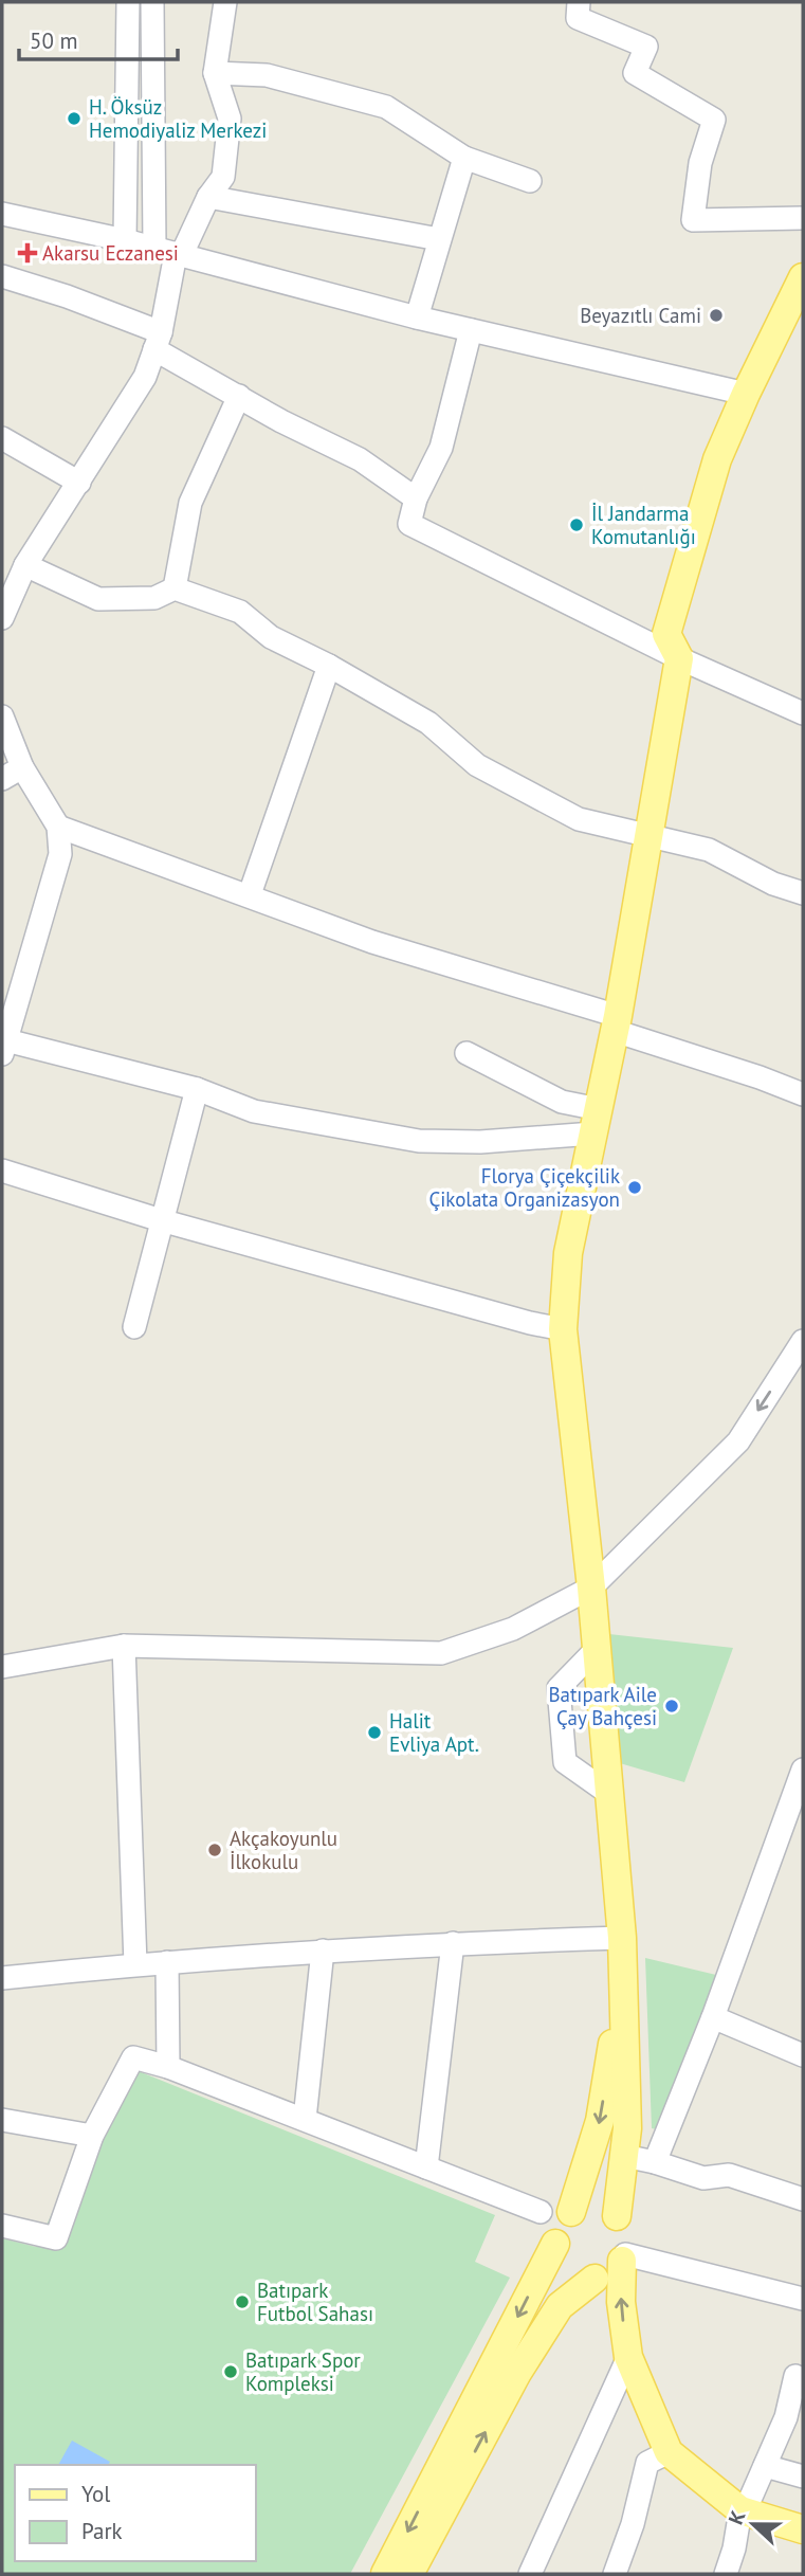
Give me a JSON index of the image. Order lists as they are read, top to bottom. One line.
{"places":{"other":["H. Öksüz Hemodiyaliz Merkezi","Beyazıtlı Cami","İl Jandarma Komutanlığı","Florya Çiçekçilik Çikolata Organizasyon","Batıpark Aile Çay Bahçesi","Halit Evliya Apt.","Akçakoyunlu İlkokulu","Batıpark Futbol Sahası","Batıpark Spor Kompleksi"],"health":["Akarsu Eczanesi"]},"legend":["Yol","Park"],"scale_bar":"50 m","north":"left"}
